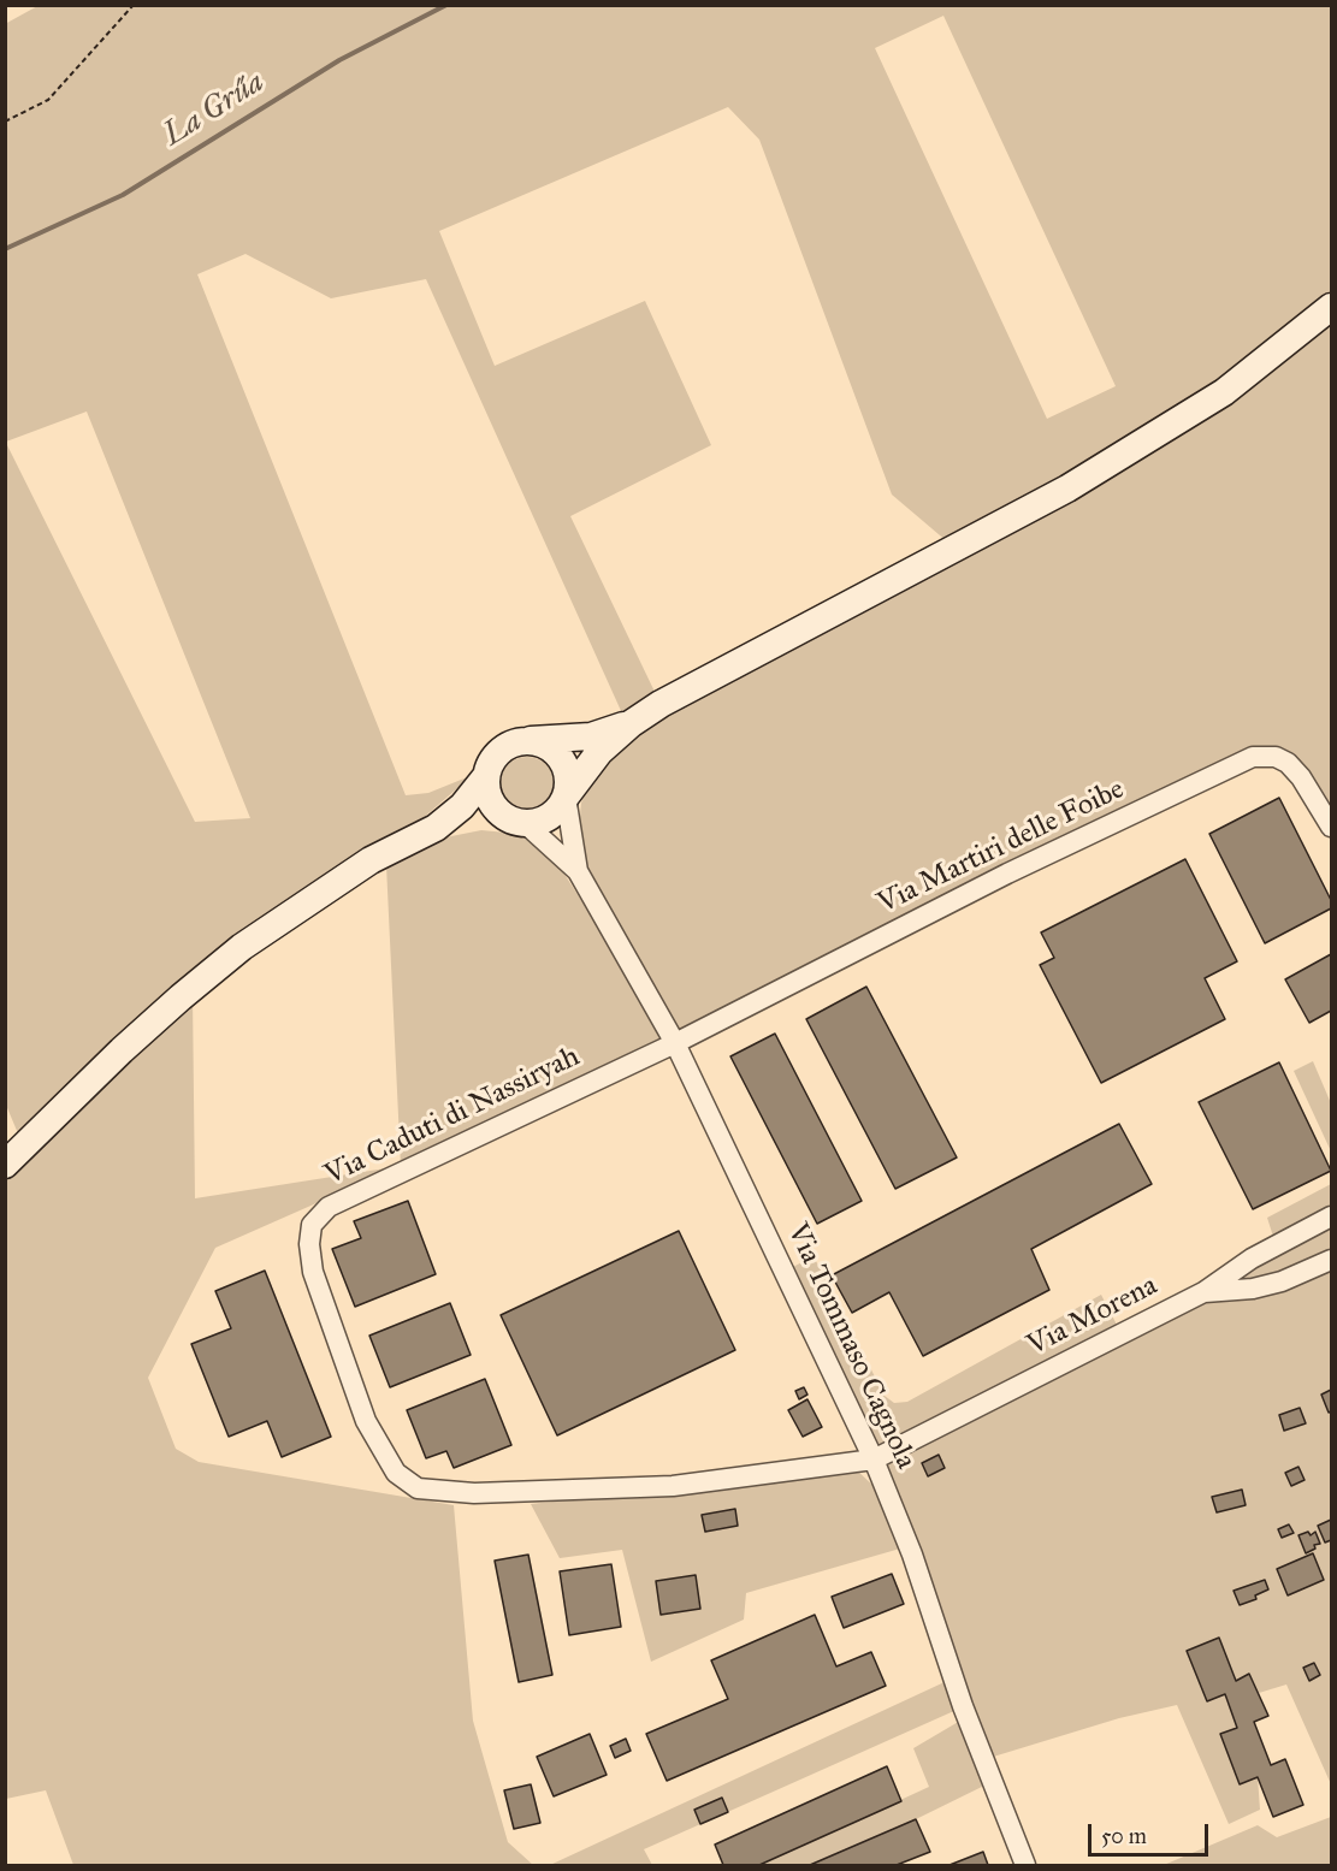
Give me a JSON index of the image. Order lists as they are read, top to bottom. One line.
{"streets":{"street":["Via Martiri delle Foibe","Via Caduti di Nassiryah","Via Morena","Via Tommaso Cagnola"]},"crossings":[["Via Martiri delle Foibe","Via Caduti di Nassiryah"],["Via Martiri delle Foibe","Via Tommaso Cagnola"],["Via Caduti di Nassiryah","Via Morena"],["Via Caduti di Nassiryah","Via Tommaso Cagnola"],["Via Morena","Via Tommaso Cagnola"]],"water":["La Grűa"],"scale_bar":"50 m"}
